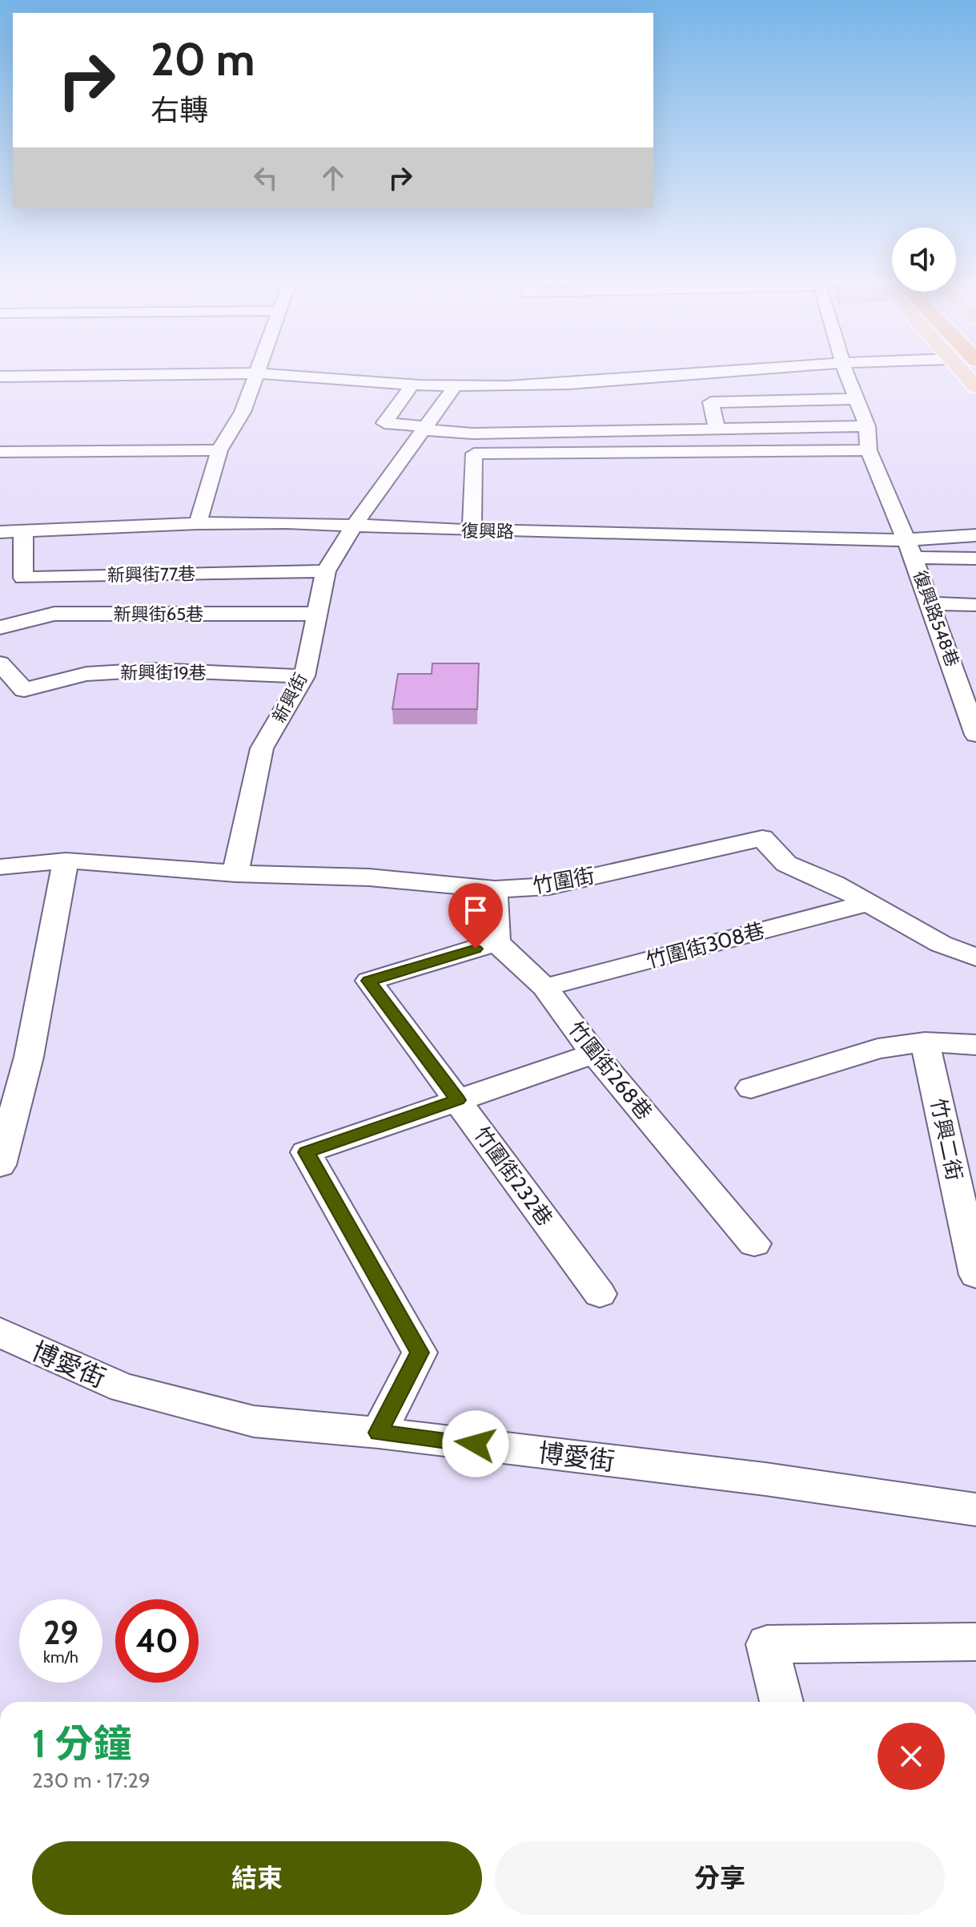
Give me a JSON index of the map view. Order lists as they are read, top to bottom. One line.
{"streets":{"street":["復興路","新興街77巷","新興街65巷","復興路548巷","新興街19巷","新興街","竹圍街","竹圍街308巷","竹圍街268巷","竹興二街","竹圍街232巷","博愛街"]},"crossings":[["復興路","新興街77巷"],["復興路","復興路548巷"],["復興路","新興街"],["新興街77巷","新興街"],["新興街65巷","新興街"],["新興街19巷","新興街"],["新興街","竹圍街"],["竹圍街","竹圍街308巷"],["竹圍街308巷","竹圍街268巷"],["竹圍街268巷","竹圍街232巷"]],"page":{"turn":["20 m","右轉"],"speed":"29 km/h","limit":"40","heading":["1 分鐘","230 m · 17:29"],"buttons":["結束","分享"]}}
